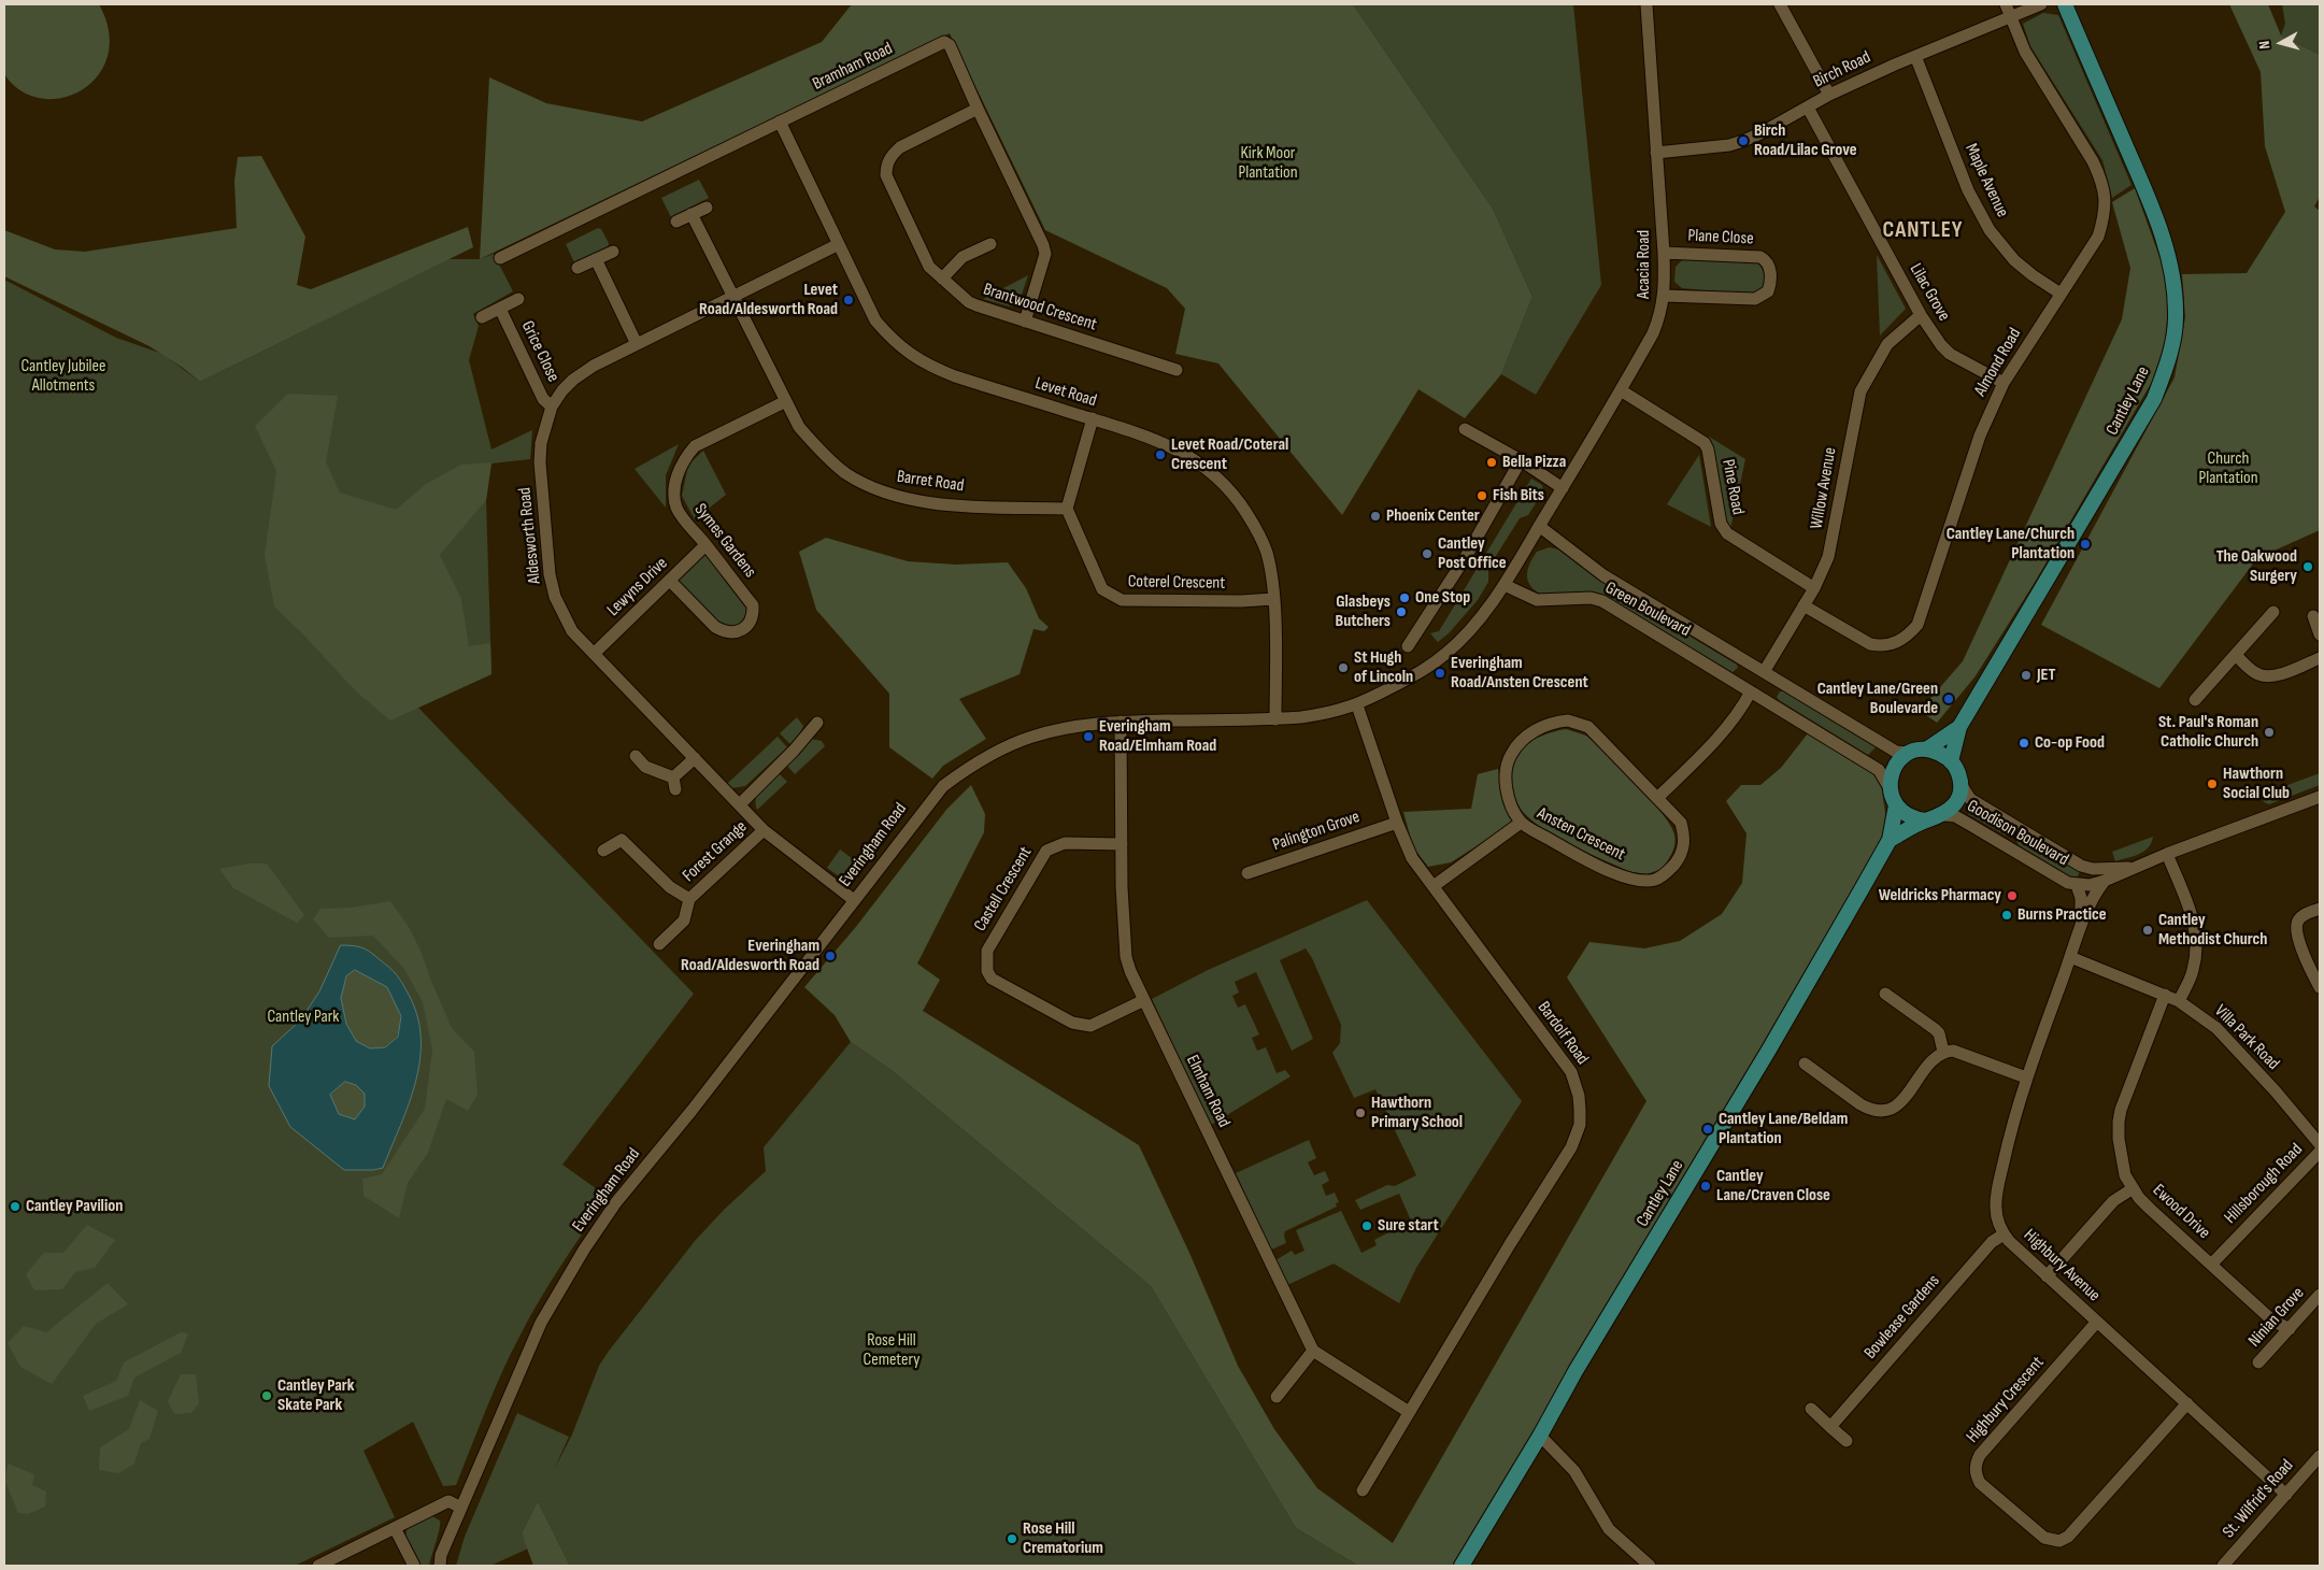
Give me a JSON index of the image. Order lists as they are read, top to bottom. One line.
{"streets":{"main road":["Cantley Lane"],"street":["Bramham Road","Birch Road","Maple Avenue","Plane Close","Acacia Road","Lilac Grove","Brantwood Crescent","Grice Close","Almond Road","Levet Road","Barret Road","Pine Road","Willow Avenue","Aldesworth Road","Symes Gardens","Coterel Crescent","Lewyns Drive","Green Boulevard","Palington Grove","Goodison Boulevard","Ansten Crescent","Everingham Road","Forest Grange","Castell Crescent","Bardolf Road","Villa Park Road","Elmham Road","Hillsborough Road","Ewood Drive","Highbury Avenue","Bowlease Gardens","Ninian Grove","Highbury Crescent","St. Wilfrid's Road"]},"crossings":[["Bramham Road","Brantwood Crescent"],["Bramham Road","Levet Road"],["Birch Road","Maple Avenue"],["Birch Road","Acacia Road"],["Birch Road","Lilac Grove"],["Birch Road","Almond Road"],["Maple Avenue","Almond Road"],["Plane Close","Acacia Road"],["Acacia Road","Pine Road"],["Acacia Road","Green Boulevard"],["Acacia Road","Everingham Road"],["Lilac Grove","Almond Road"],["Lilac Grove","Willow Avenue"],["Grice Close","Aldesworth Road"],["Almond Road","Willow Avenue"],["Levet Road","Aldesworth Road"],["Levet Road","Coterel Crescent"],["Levet Road","Everingham Road"],["Cantley Lane","Green Boulevard"],["Cantley Lane","Goodison Boulevard"],["Barret Road","Aldesworth Road"],["Barret Road","Symes Gardens"],["Barret Road","Coterel Crescent"],["Pine Road","Willow Avenue"],["Willow Avenue","Green Boulevard"],["Aldesworth Road","Lewyns Drive"],["Aldesworth Road","Everingham Road"],["Aldesworth Road","Forest Grange"],["Symes Gardens","Lewyns Drive"],["Green Boulevard","Goodison Boulevard"],["Green Boulevard","Everingham Road"],["Palington Grove","Bardolf Road"],["Everingham Road","Bardolf Road"],["Everingham Road","Elmham Road"],["Castell Crescent","Elmham Road"],["Villa Park Road","Ewood Drive"],["Villa Park Road","Highbury Avenue"],["Hillsborough Road","Ewood Drive"],["Ewood Drive","Ninian Grove"],["Highbury Avenue","Bowlease Gardens"],["Highbury Avenue","Highbury Crescent"],["Highbury Avenue","St. Wilfrid's Road"]],"districts":["CANTLEY"],"parks":["Kirk Moor Plantation","Cantley Jubilee Allotments","Church Plantation","Cantley Park","Rose Hill Cemetery"],"places":["Birch Road/Lilac Grove","Levet Road/Aldesworth Road","Levet Road/Coteral Crescent","Bella Pizza","Fish Bits","Phoenix Center","Cantley Lane/Church Plantation","Cantley Post Office","The Oakwood Surgery","One Stop","Glasbeys Butchers","St Hugh of Lincoln","Everingham Road/Ansten Crescent","JET","Cantley Lane/Green Boulevarde","St. Paul's Roman Catholic Church","Everingham Road/Elmham Road","Co-op Food","Hawthorn Social Club","Weldricks Pharmacy","Burns Practice","Cantley Methodist Church","Everingham Road/Aldesworth Road","Hawthorn Primary School","Cantley Lane/Beldam Plantation","Cantley Lane/Craven Close","Cantley Pavilion","Sure start","Cantley Park Skate Park","Rose Hill Crematorium"],"north":"left"}
